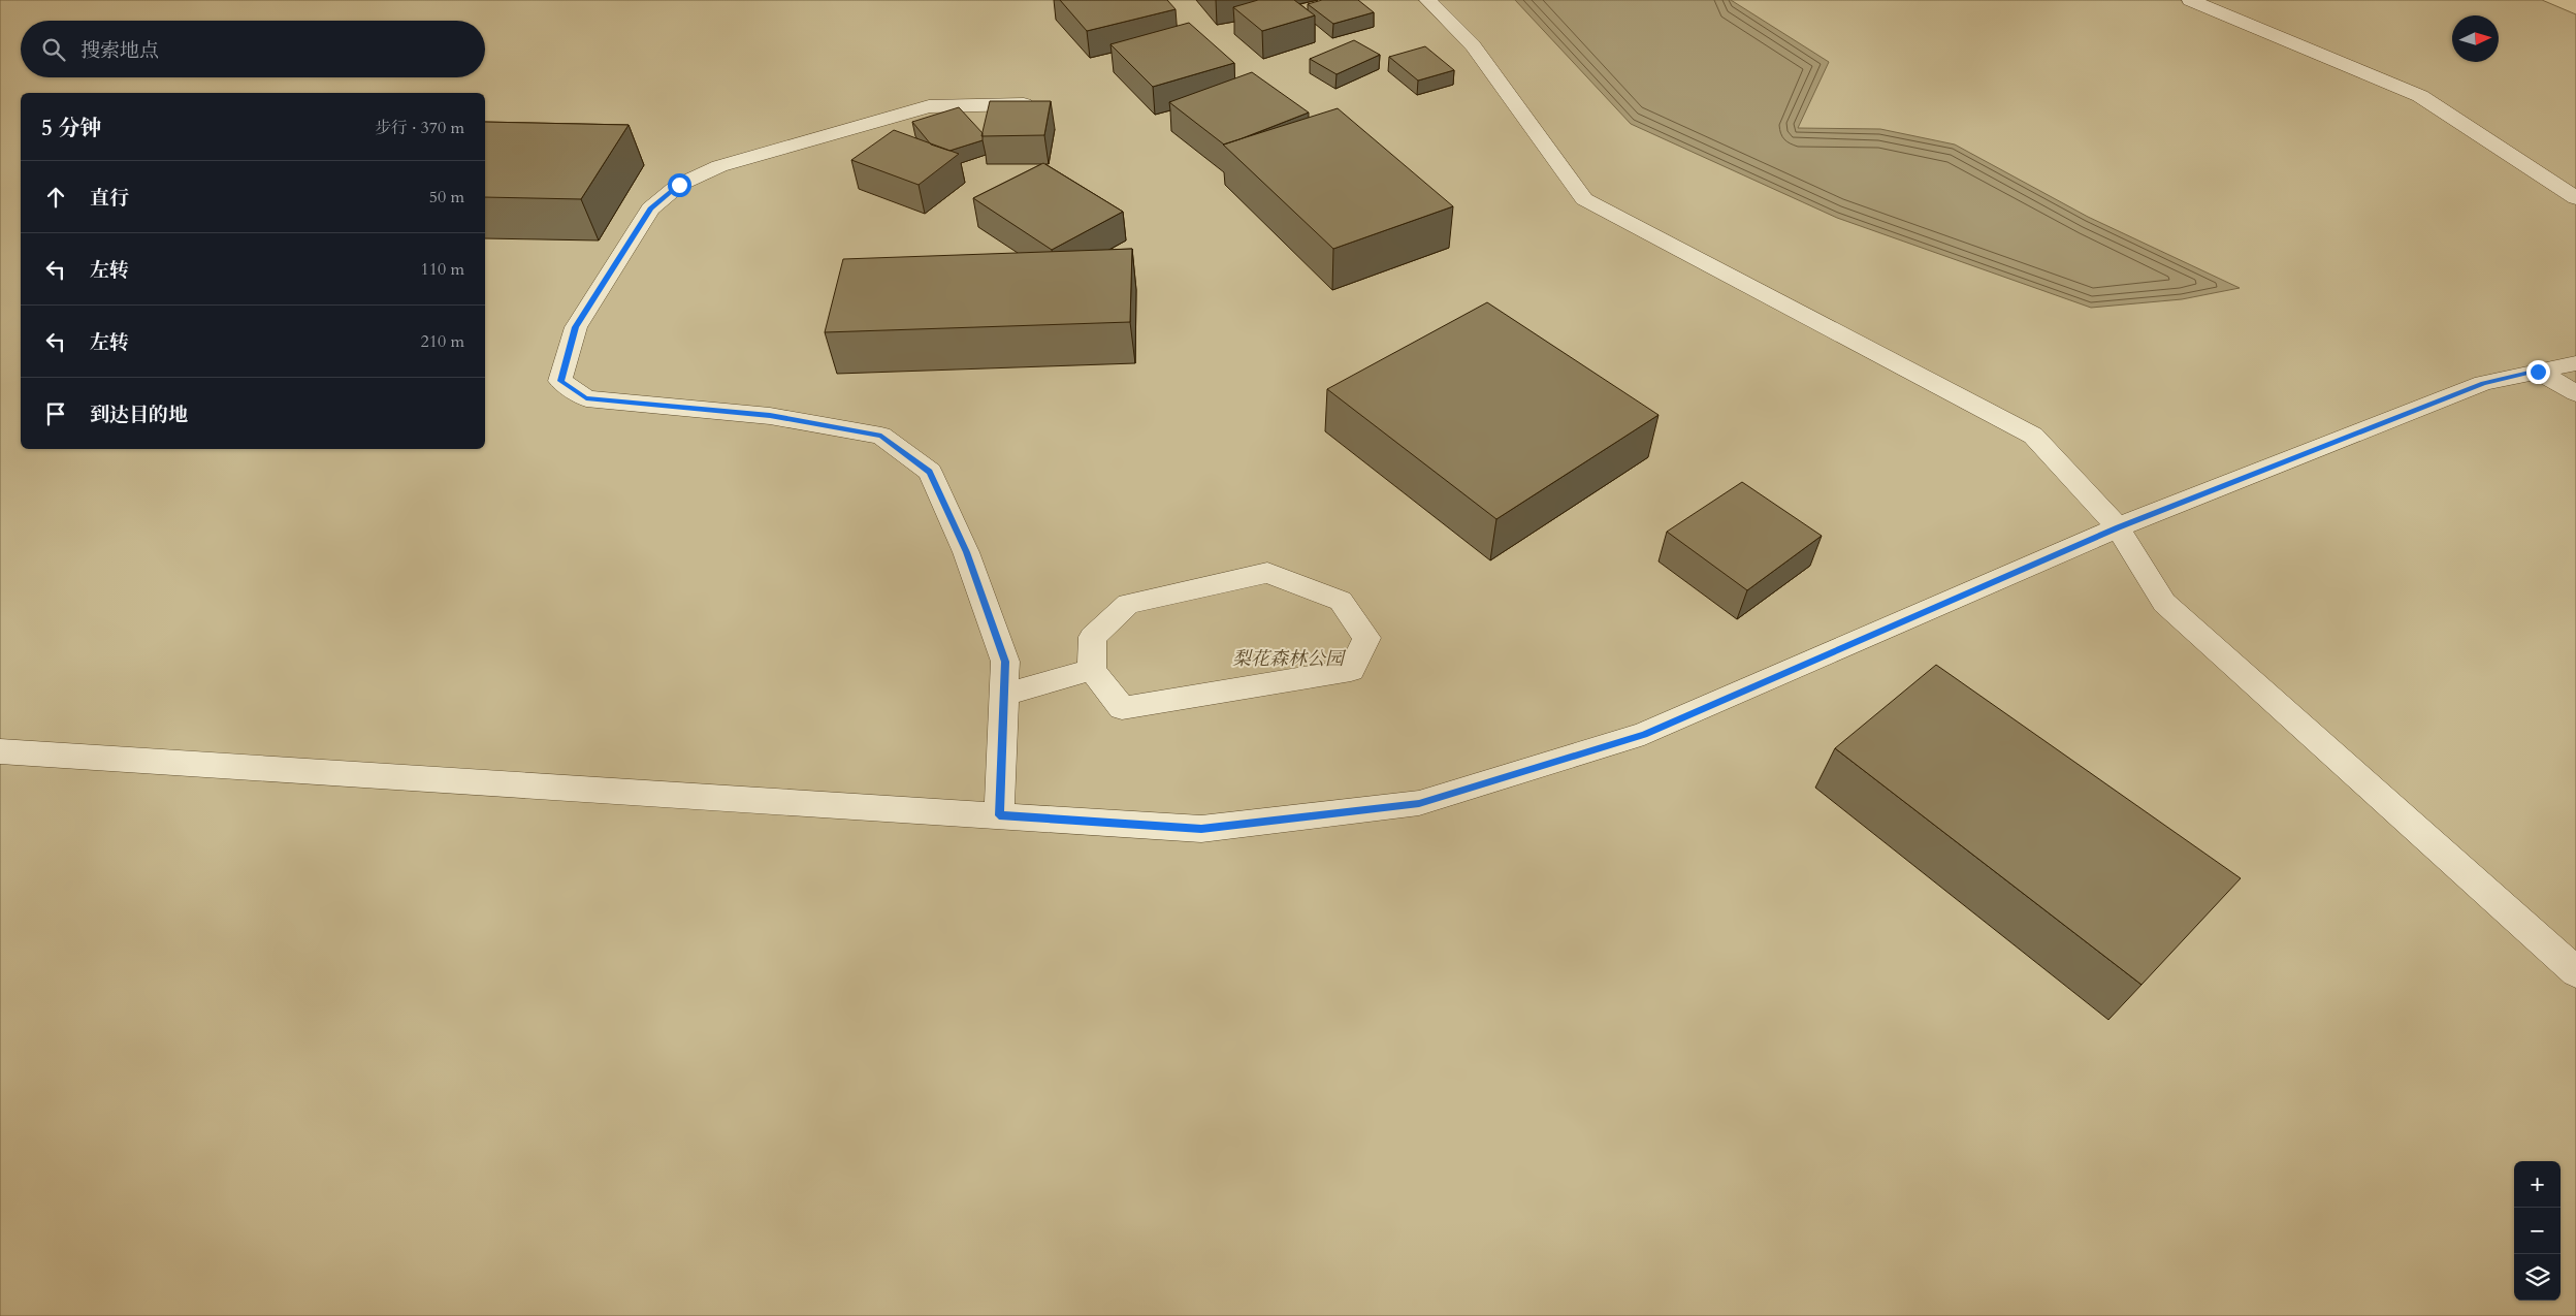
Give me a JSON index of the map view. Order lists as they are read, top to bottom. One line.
{"parks":["梨花森林公园"],"north":"right","page":{"search":"搜索地点","heading":["5 分钟","步行 · 370 m"],"list":[["直行","50 m"],["左转","110 m"],["左转","210 m"],"到达目的地"],"map_buttons":["+","−"]}}
